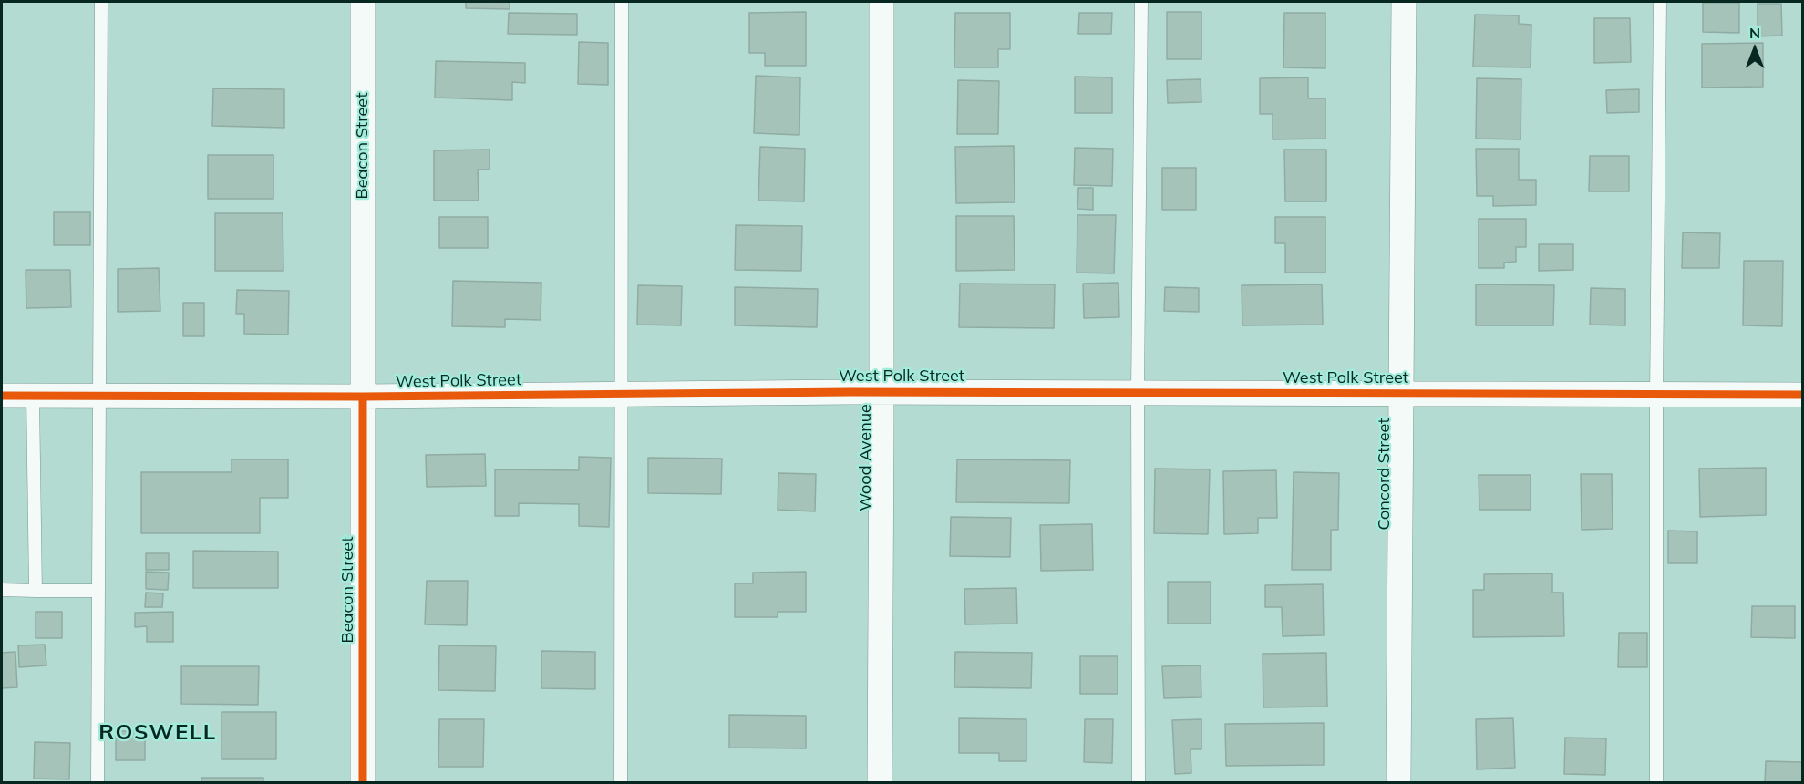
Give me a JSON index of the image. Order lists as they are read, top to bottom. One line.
{"streets":{"street":["Beacon Street","West Polk Street","Wood Avenue","Concord Street"]},"crossings":[["Beacon Street","West Polk Street"],["West Polk Street","Wood Avenue"],["West Polk Street","Concord Street"]],"districts":["ROSWELL"],"north":"top"}
